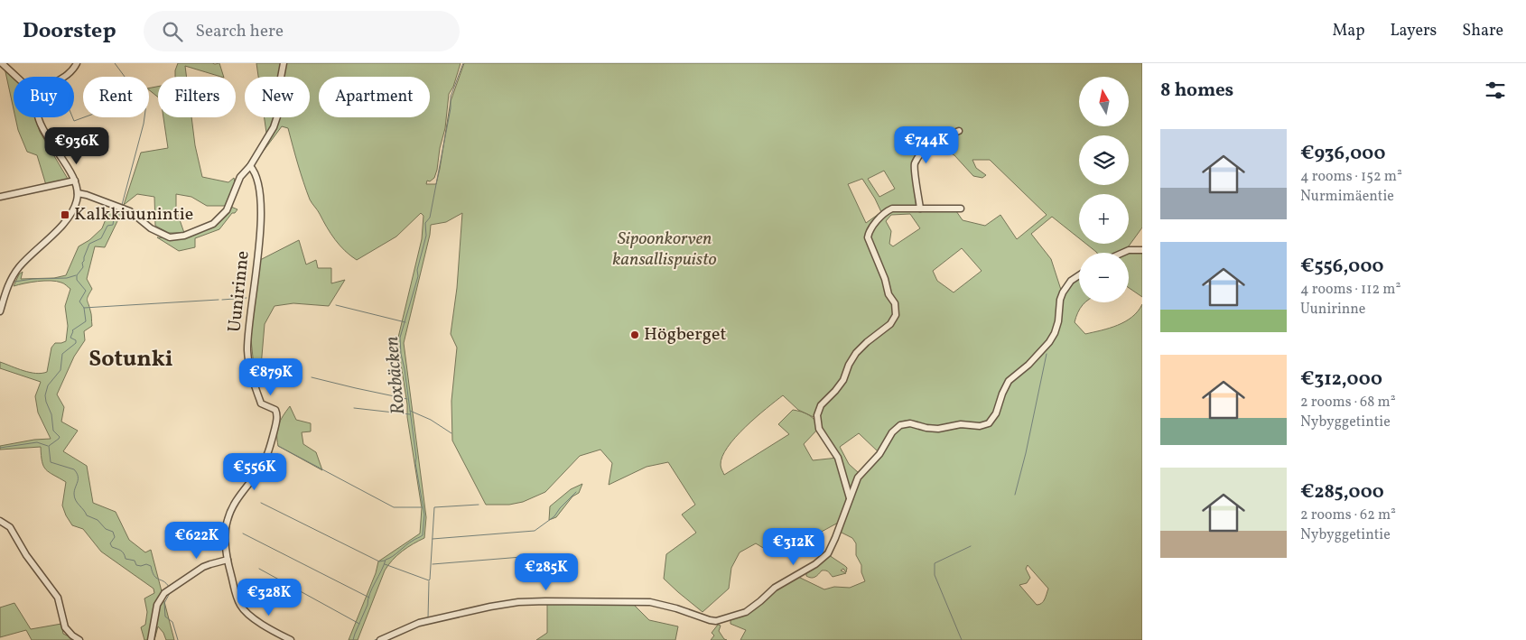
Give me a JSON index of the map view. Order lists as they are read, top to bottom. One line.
{"streets":{"street":["Uunirinne"]},"districts":["Sotunki"],"water":["Roxbäcken"],"parks":["Sipoonkorven kansallispuisto"],"places":{"transit":["Kalkkiuunintie"],"other":["Högberget"]},"north":"top","page":{"header":"Doorstep","search":"Search here","nav":["Map","Layers","Share"],"heading":"8 homes","map_buttons":["+","−"],"chip":["Buy","Rent","Filters","New","Apartment"],"list":[{"name":"€936,000","note":"4 rooms · 152 m² · Nurmimäentie"},{"name":"€556,000","note":"4 rooms · 112 m² · Uunirinne"},{"name":"€312,000","note":"2 rooms · 68 m² · Nybyggetintie"},{"name":"€285,000","note":"2 rooms · 62 m² · Nybyggetintie"}],"price":["€744K","€936K","€879K","€556K","€622K","€312K","€285K","€328K"]}}
